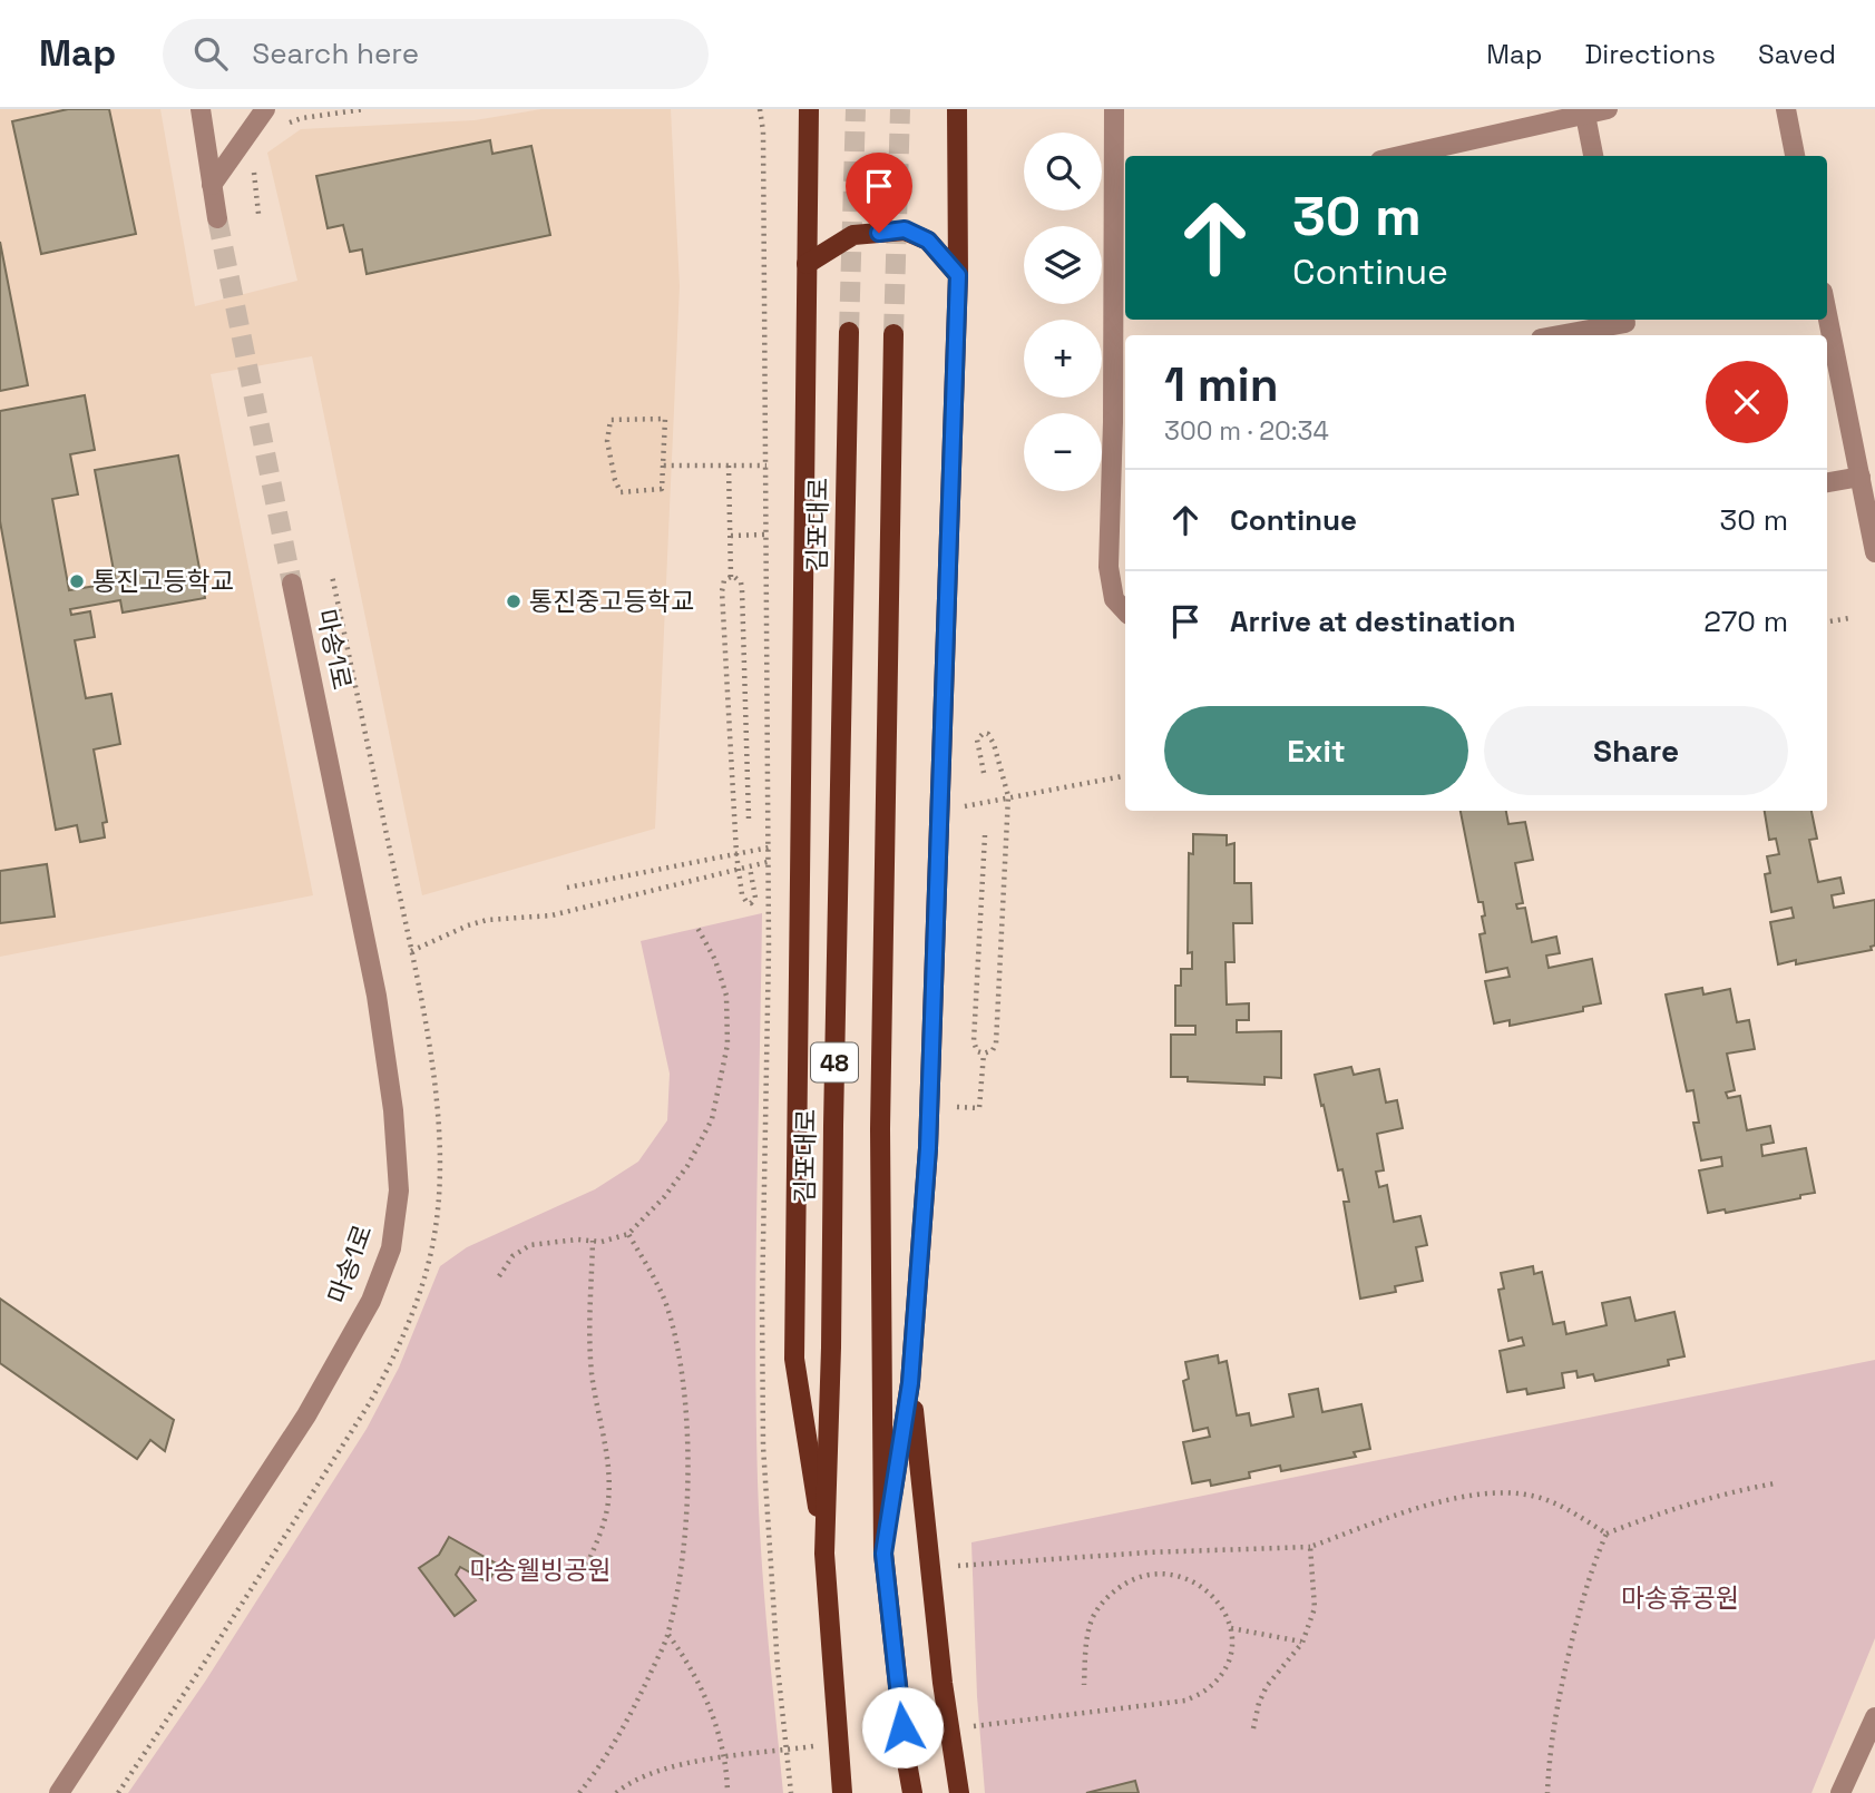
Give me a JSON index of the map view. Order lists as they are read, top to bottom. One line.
{"streets":{"main road":["김포대로","48"],"street":["마송1로"]},"parks":["마송웰빙공원","마송휴공원"],"places":["통진고등학교","통진중고등학교"],"page":{"header":"Map","search":"Search here","nav":["Map","Directions","Saved"],"map_buttons":["+","−"],"turn":["30 m","Continue"],"heading":["1 min","300 m · 20:34"],"list":[{"name":"Continue","value":"30 m"},{"name":"Arrive at destination","value":"270 m"}],"buttons":["Exit","Share"]}}
